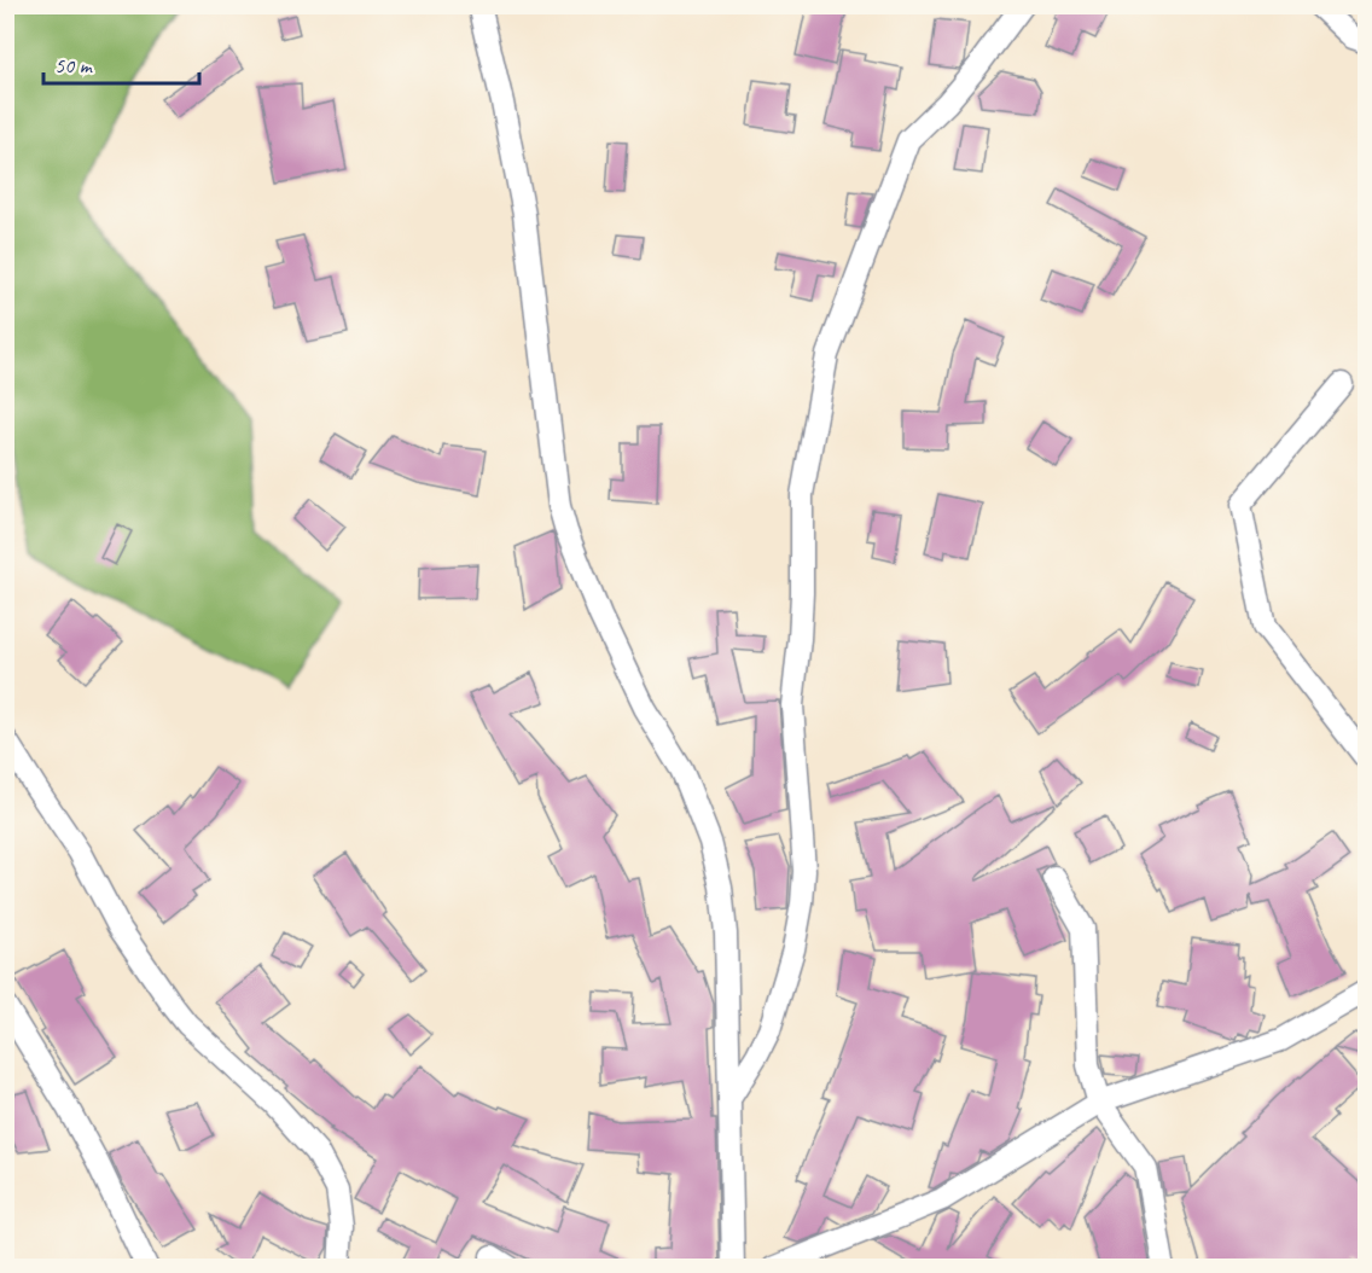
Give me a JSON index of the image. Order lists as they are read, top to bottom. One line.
{"scale_bar":"50 m"}
